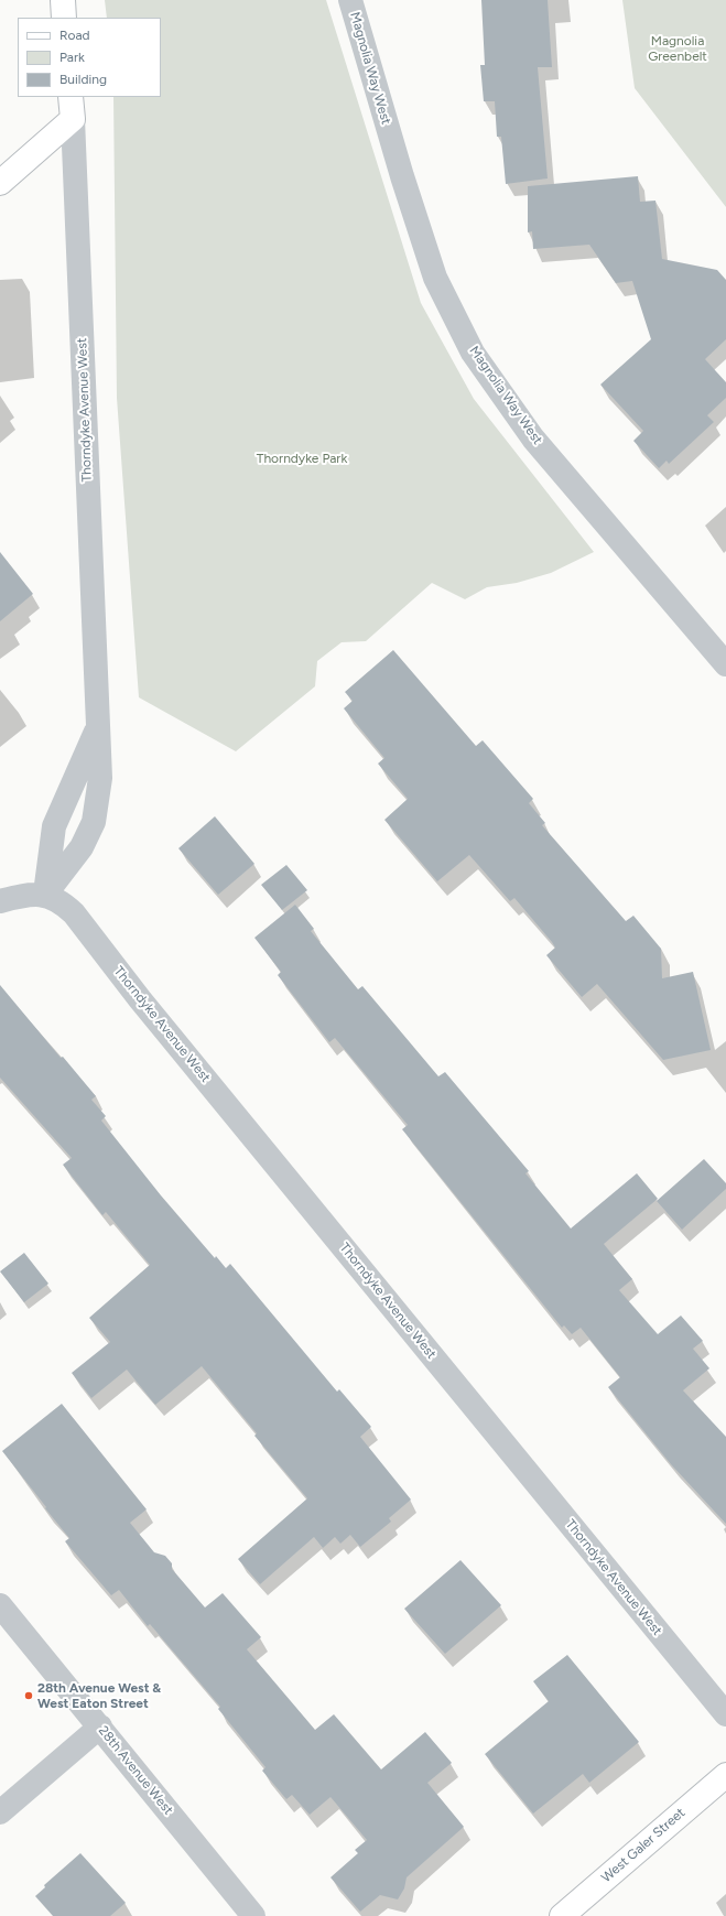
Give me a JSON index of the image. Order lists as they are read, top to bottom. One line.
{"streets":{"main road":["West Galer Street"],"street":["Magnolia Way West","Thorndyke Avenue West","28th Avenue West"]},"parks":["Magnolia Greenbelt","Thorndyke Park"],"places":["28th Avenue West & West Eaton Street"],"legend":["Road","Park","Building"]}
